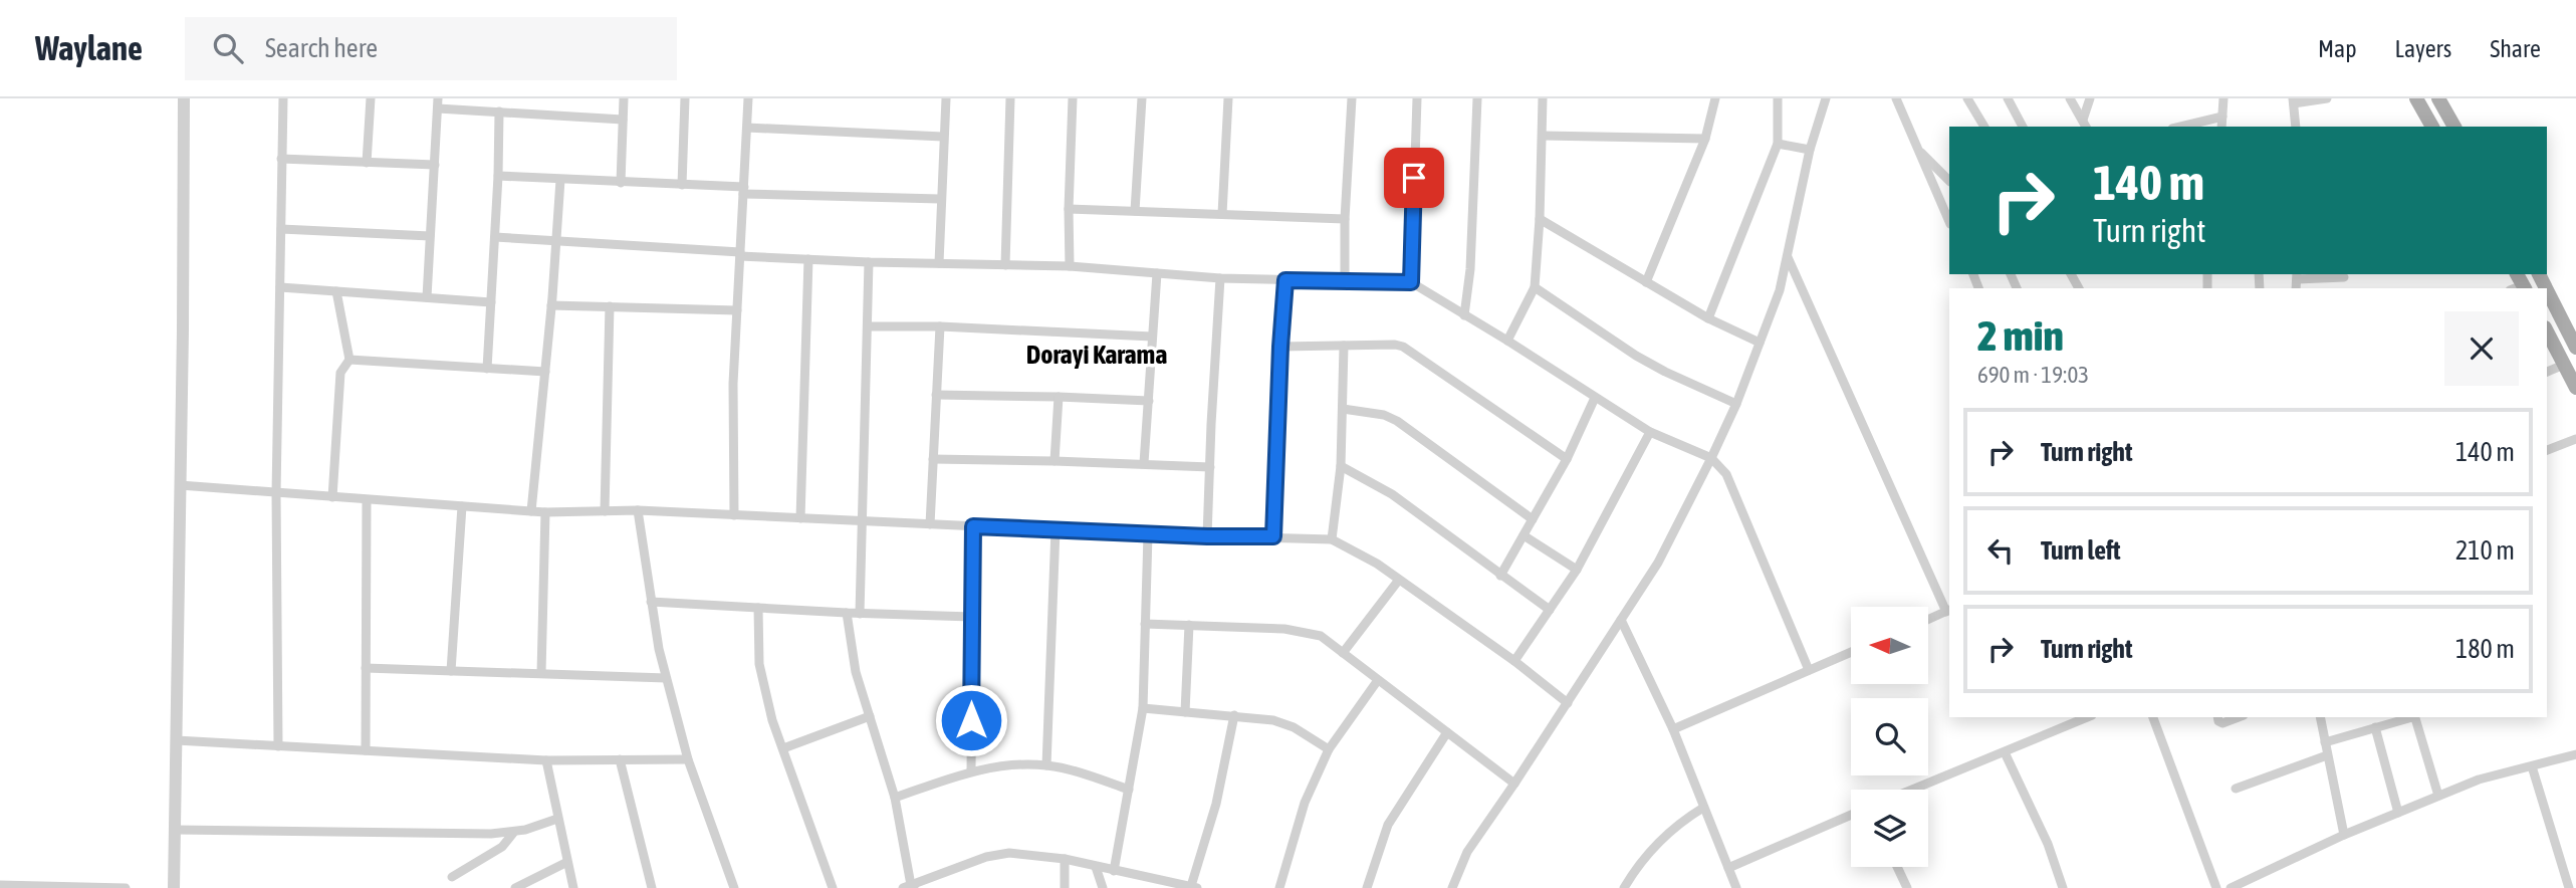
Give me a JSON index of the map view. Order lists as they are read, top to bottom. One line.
{"districts":["Dorayi Karama"],"north":"left","page":{"header":"Waylane","search":"Search here","nav":["Map","Layers","Share"],"turn":["140 m","Turn right"],"heading":["2 min","690 m · 19:03"],"list":[{"name":"Turn right","value":"140 m"},{"name":"Turn left","value":"210 m"},{"name":"Turn right","value":"180 m"}]}}
